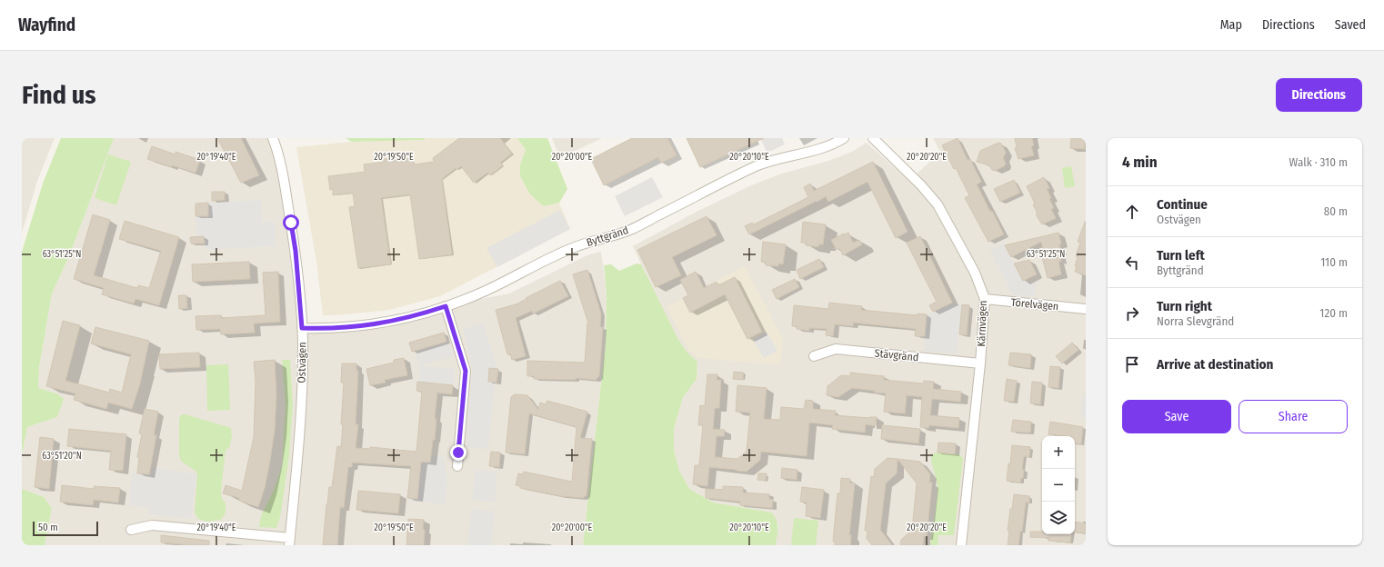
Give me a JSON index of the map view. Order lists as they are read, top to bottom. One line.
{"streets":{"street":["Byttgränd","Törelvägen","Kärnvägen","Stävgränd","Ostvägen"]},"crossings":[["Byttgränd","Ostvägen"],["Törelvägen","Kärnvägen"],["Kärnvägen","Stävgränd"]],"scale_bar":"50 m","page":{"header":"Wayfind","nav":["Map","Directions","Saved"],"buttons":["Directions",["Save","Share"]],"title":"Find us","heading":["4 min","Walk · 310 m"],"list":[["Continue","Ostvägen","80 m"],["Turn left","Byttgränd","110 m"],["Turn right","Norra Slevgränd","120 m"],"Arrive at destination"],"map_buttons":["+","−"],"scale":"50 m"},"coordinates":["20°19'40\"E","20°19'50\"E","20°20'00\"E","20°20'10\"E","20°20'20\"E","63°51'25\"N","63°51'20\"N"]}
